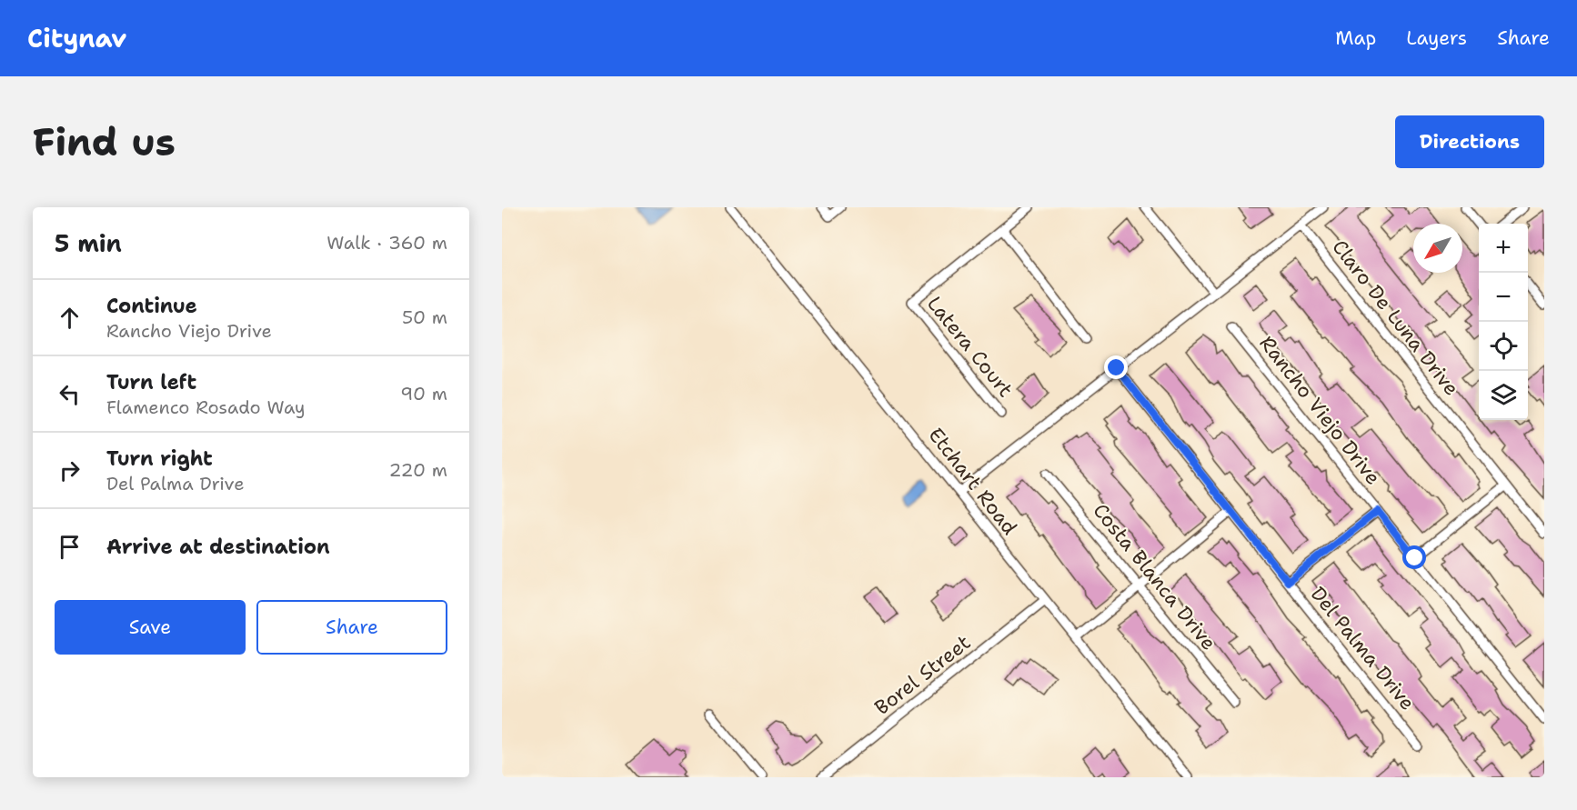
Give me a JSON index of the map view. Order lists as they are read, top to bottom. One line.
{"streets":{"street":["Claro De Luna Drive","Latera Court","Rancho Viejo Drive","Etchart Road","Costa Blanca Drive","Del Palma Drive","Borel Street"]},"crossings":[["Etchart Road","Borel Street"]],"north":"bottom left","page":{"header":"Citynav","nav":["Map","Layers","Share"],"buttons":["Directions",["Save","Share"]],"title":"Find us","heading":["5 min","Walk · 360 m"],"map_buttons":["+","−"],"list":[["Continue","Rancho Viejo Drive","50 m"],["Turn left","Flamenco Rosado Way","90 m"],["Turn right","Del Palma Drive","220 m"],"Arrive at destination"]}}
